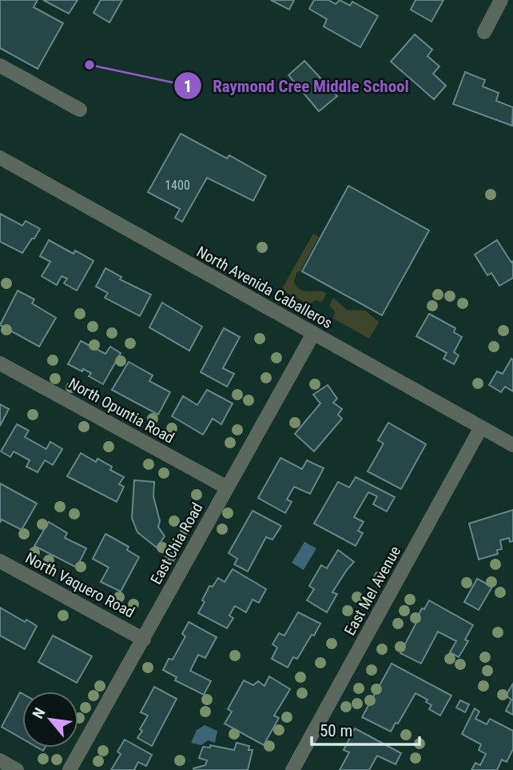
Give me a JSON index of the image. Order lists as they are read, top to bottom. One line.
{"streets":{"street":["North Avenida Caballeros","North Opuntia Road","East Chia Road","North Vaquero Road","East Mel Avenue"]},"crossings":[["North Avenida Caballeros","East Chia Road"],["North Avenida Caballeros","East Mel Avenue"],["North Opuntia Road","East Chia Road"],["East Chia Road","North Vaquero Road"]],"places":["Raymond Cree Middle School"],"house_numbers":["1400"],"scale_bar":"50 m","north":"top left"}
